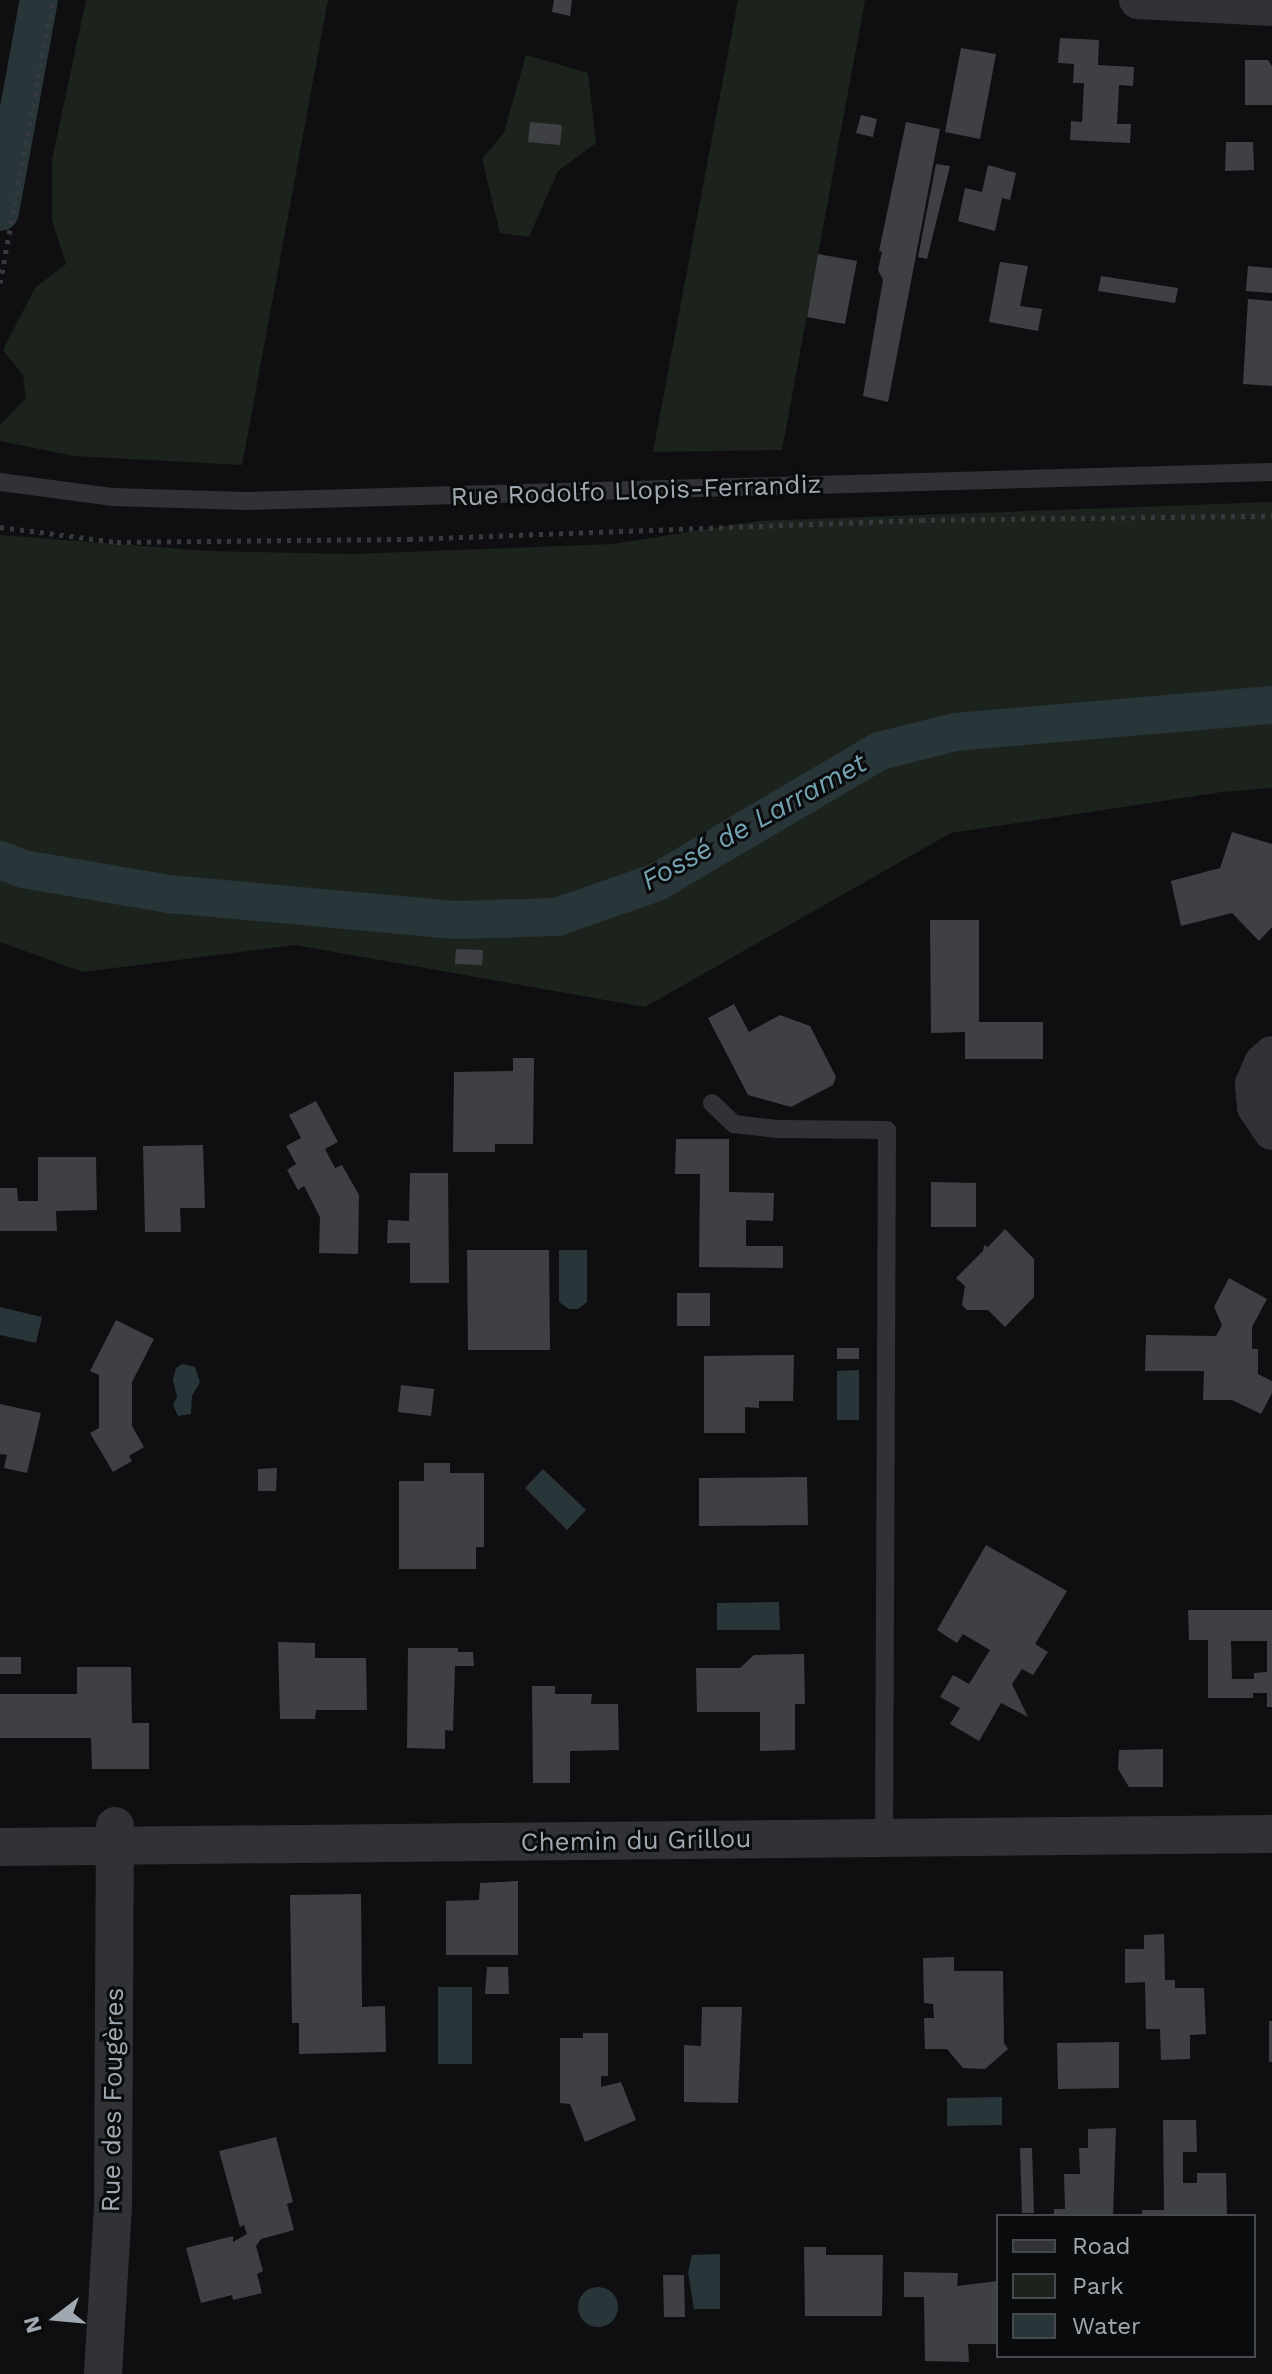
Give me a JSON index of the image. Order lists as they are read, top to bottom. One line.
{"streets":{"street":["Chemin du Grillou","Rue des Fougères"],"lane":["Rue Rodolfo Llopis-Ferrandiz"]},"crossings":[["Chemin du Grillou","Rue des Fougères"]],"water":["Fossé de Larramet"],"legend":["Road","Park","Water"],"north":"left"}
